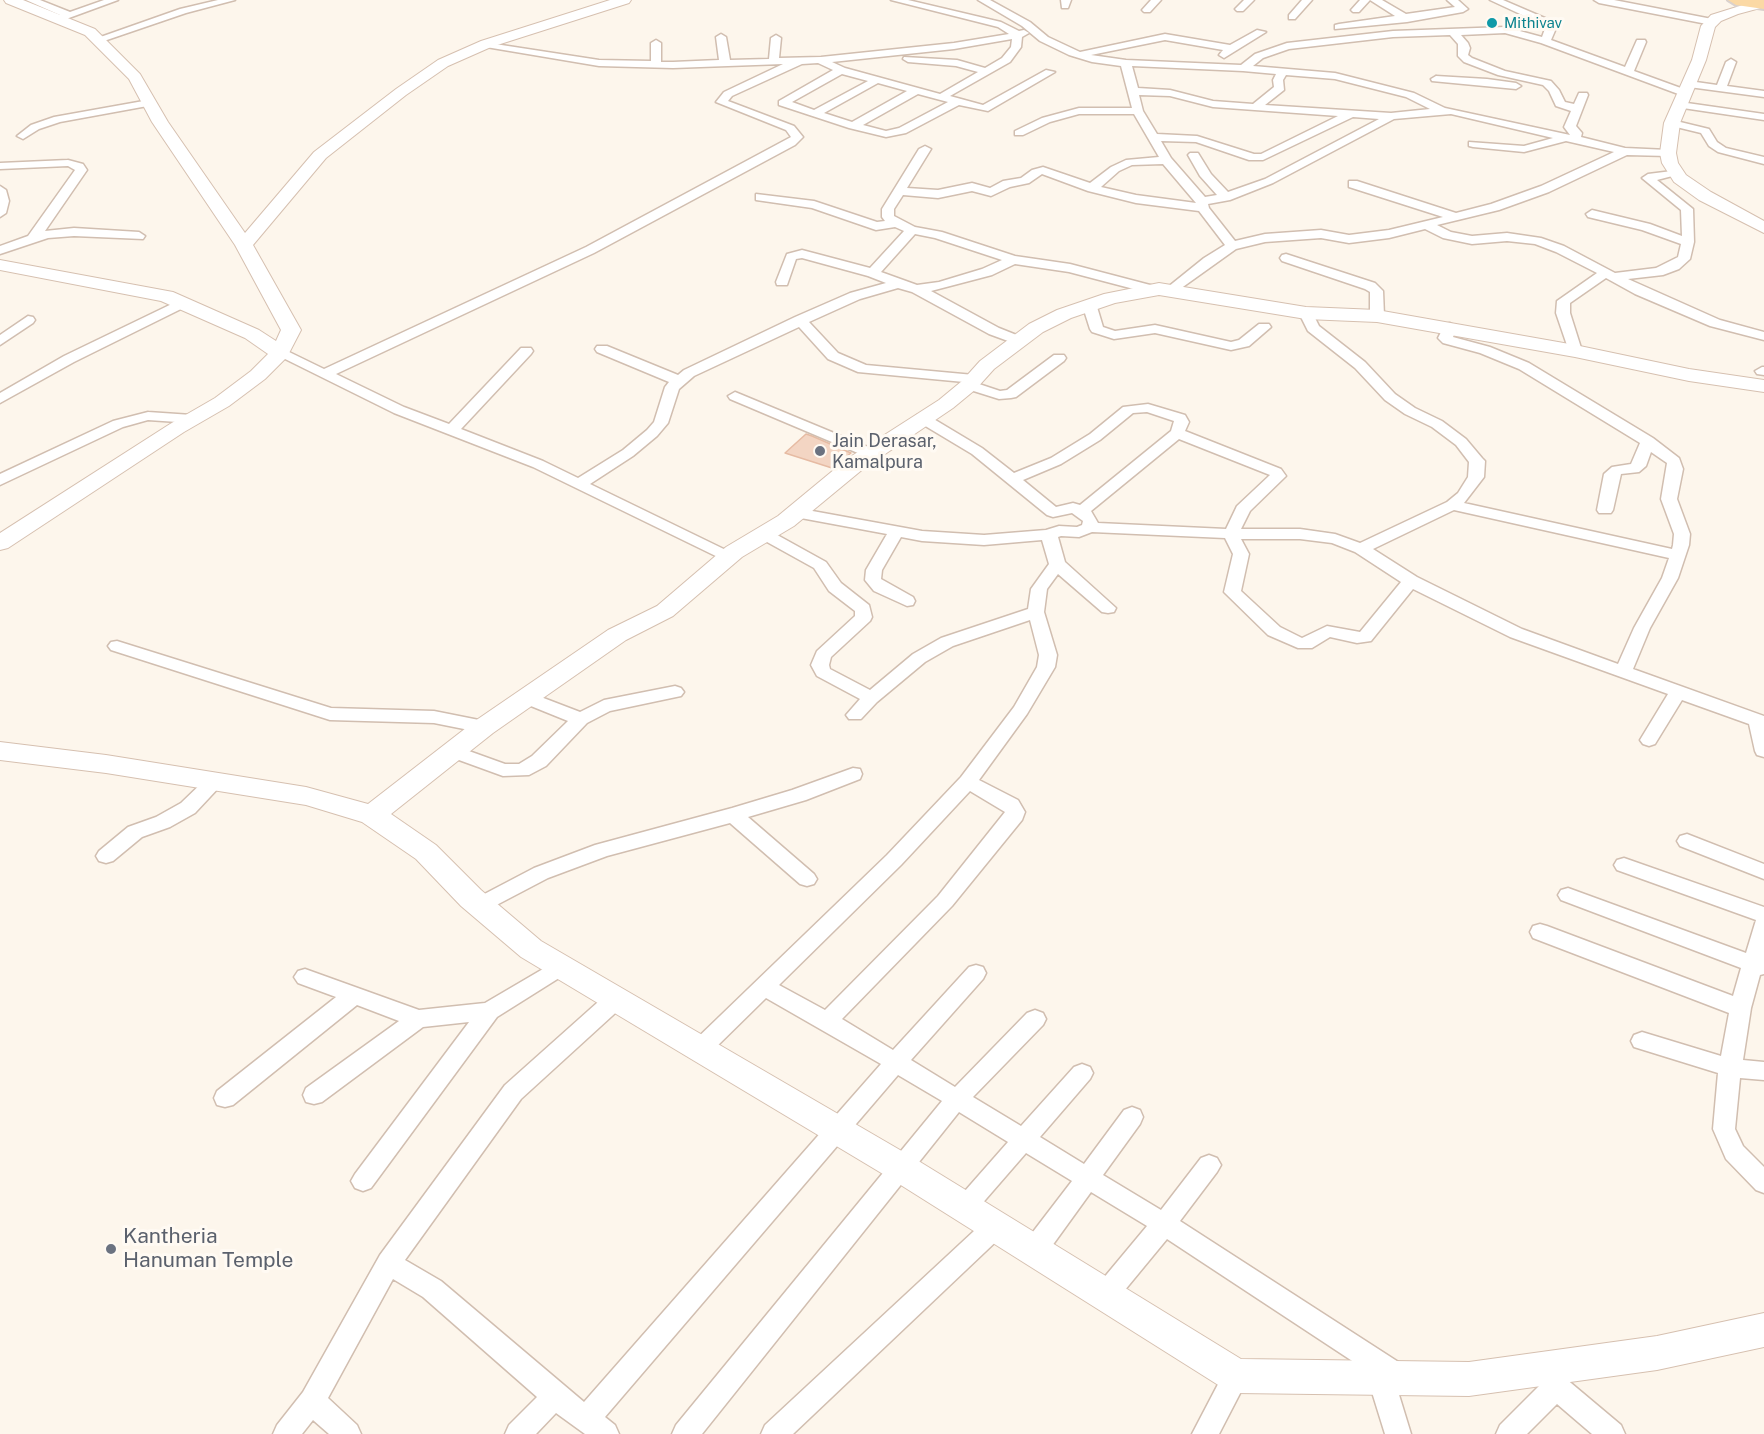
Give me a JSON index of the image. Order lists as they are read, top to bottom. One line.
{"places":["Mithivav","Jain Derasar, Kamalpura","Kantheria Hanuman Temple"]}
